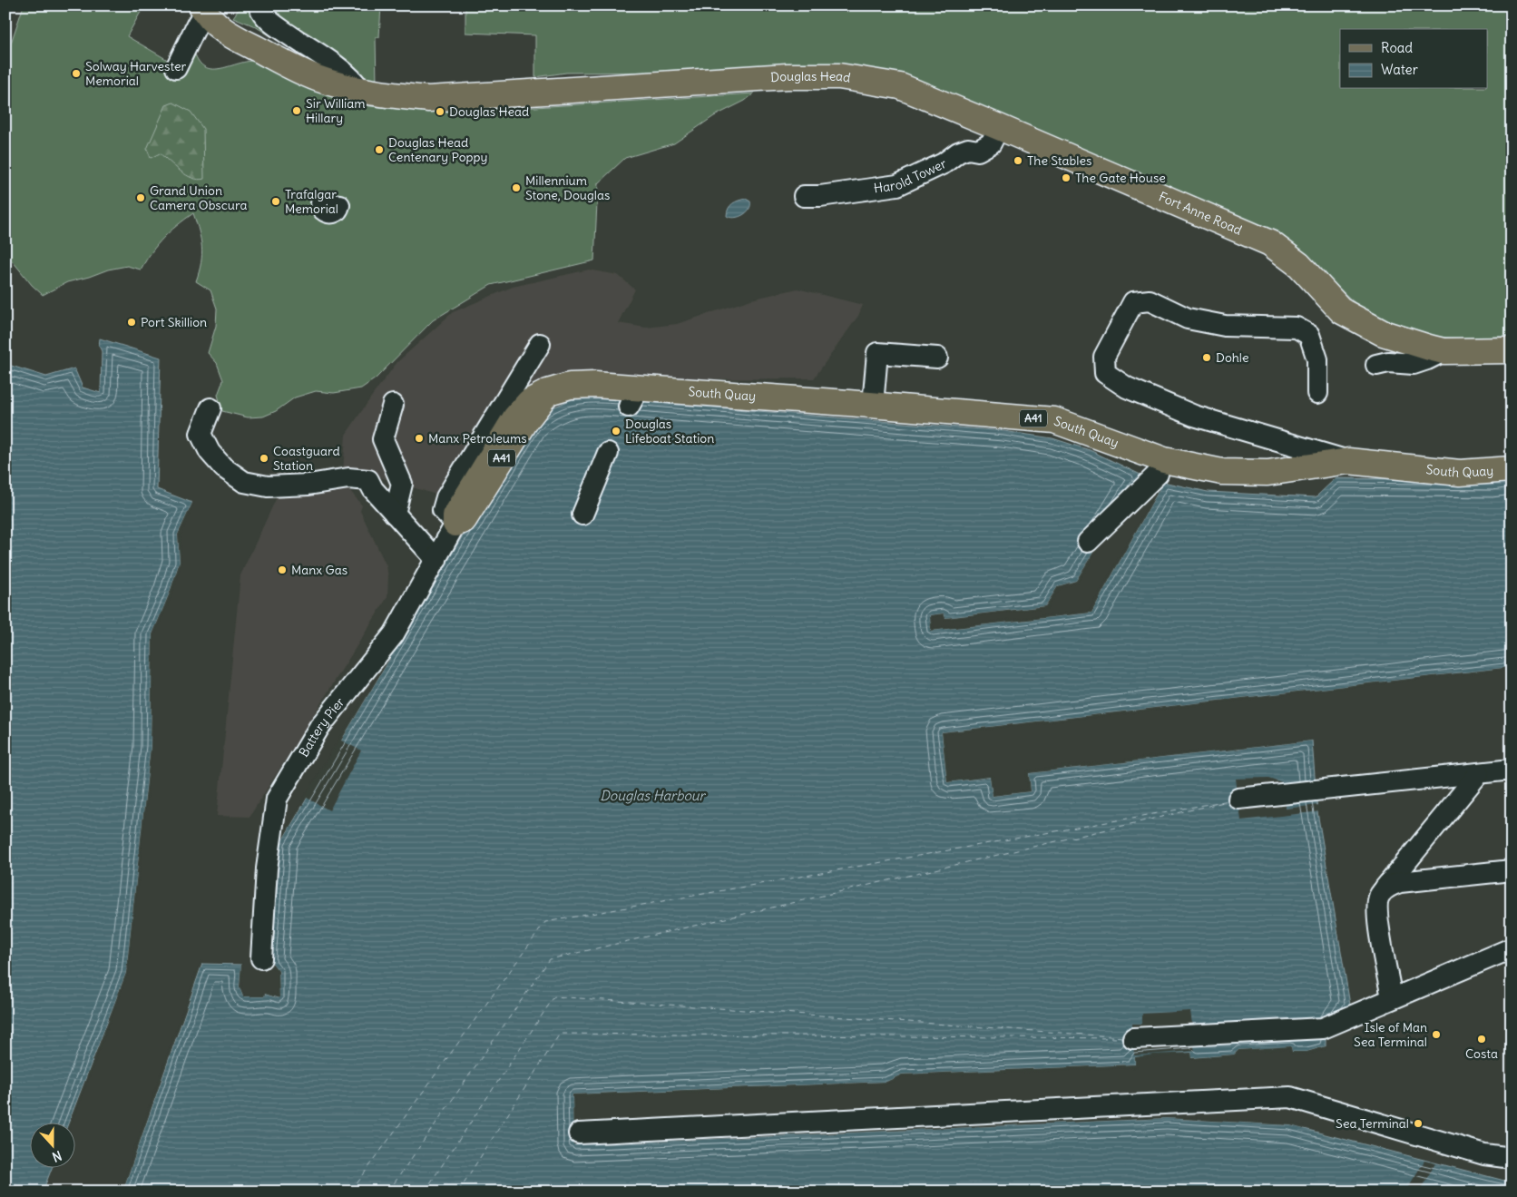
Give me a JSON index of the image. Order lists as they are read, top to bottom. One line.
{"streets":{"main road":["Douglas Head","Fort Anne Road","South Quay","A41","Battery Pier"],"street":["Harold Tower"]},"crossings":[["Douglas Head","Fort Anne Road"],["Harold Tower","Fort Anne Road"],["South Quay","Battery Pier"]],"water":["Douglas Harbour"],"places":["Solway Harvester Memorial","Sir William Hillary","Douglas Head","Douglas Head Centenary Poppy","The Stables","The Gate House","Millennium Stone, Douglas","Grand Union Camera Obscura","Trafalgar Memorial","Port Skillion","Dohle","Douglas Lifeboat Station","Manx Petroleums","Coastguard Station","Manx Gas","Isle of Man Sea Terminal","Costa","Sea Terminal"],"legend":["Road","Water"],"north":"bottom"}
